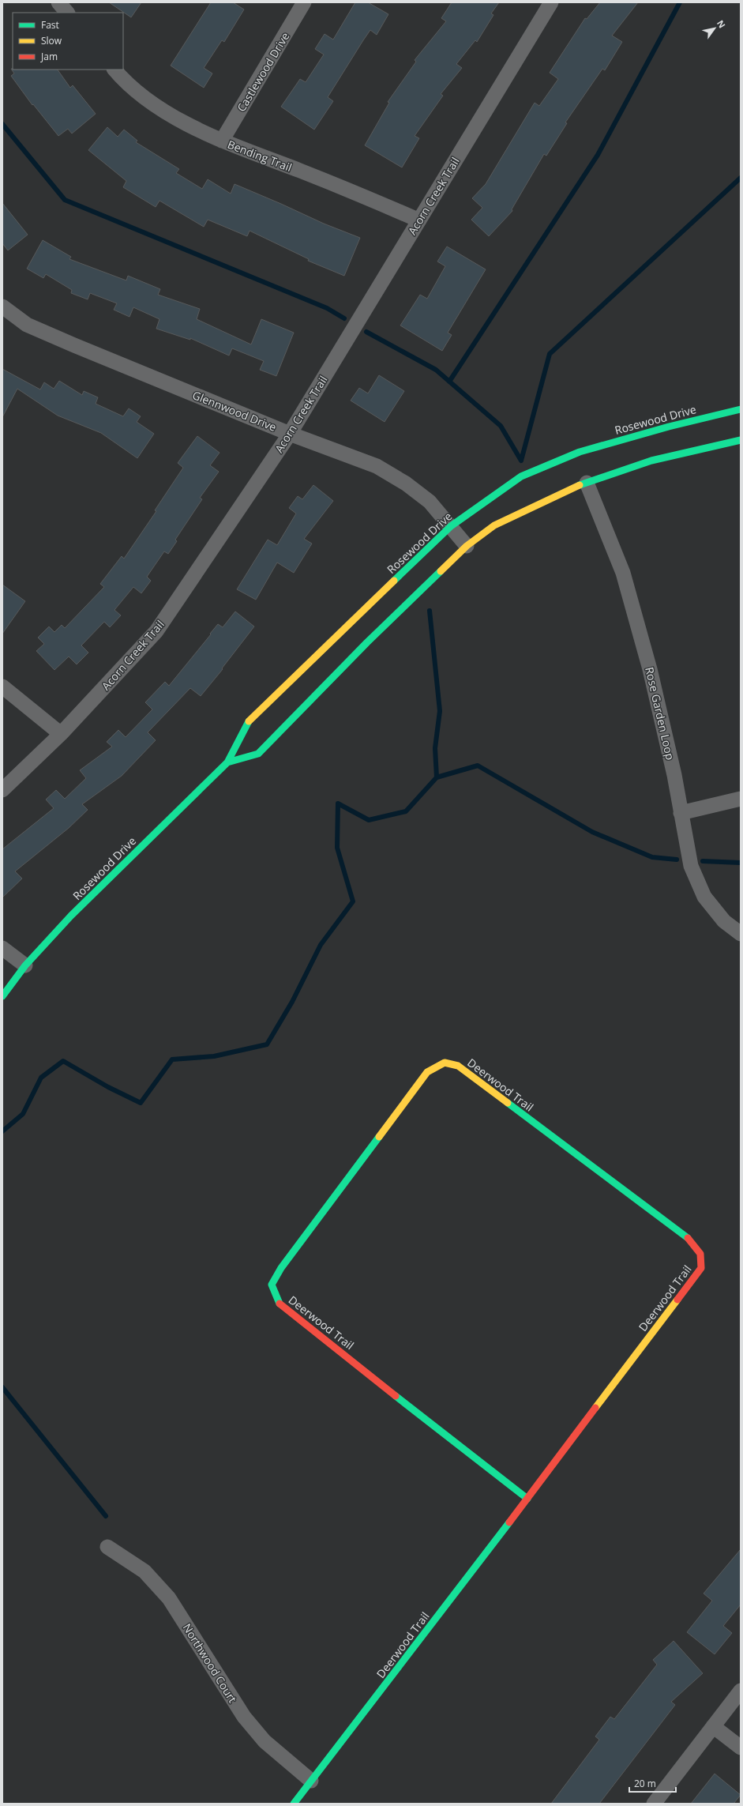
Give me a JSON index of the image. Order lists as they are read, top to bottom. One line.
{"streets":{"street":["Castlewood Drive","Bending Trail","Acorn Creek Trail","Glennwood Drive","Rosewood Drive","Rose Garden Loop","Deerwood Trail","Northwood Court"]},"crossings":[["Castlewood Drive","Bending Trail"],["Bending Trail","Acorn Creek Trail"],["Acorn Creek Trail","Glennwood Drive"],["Glennwood Drive","Rosewood Drive"],["Rosewood Drive","Rose Garden Loop"],["Deerwood Trail","Northwood Court"]],"legend":["Fast","Slow","Jam"],"scale_bar":"20 m","north":"top right"}
